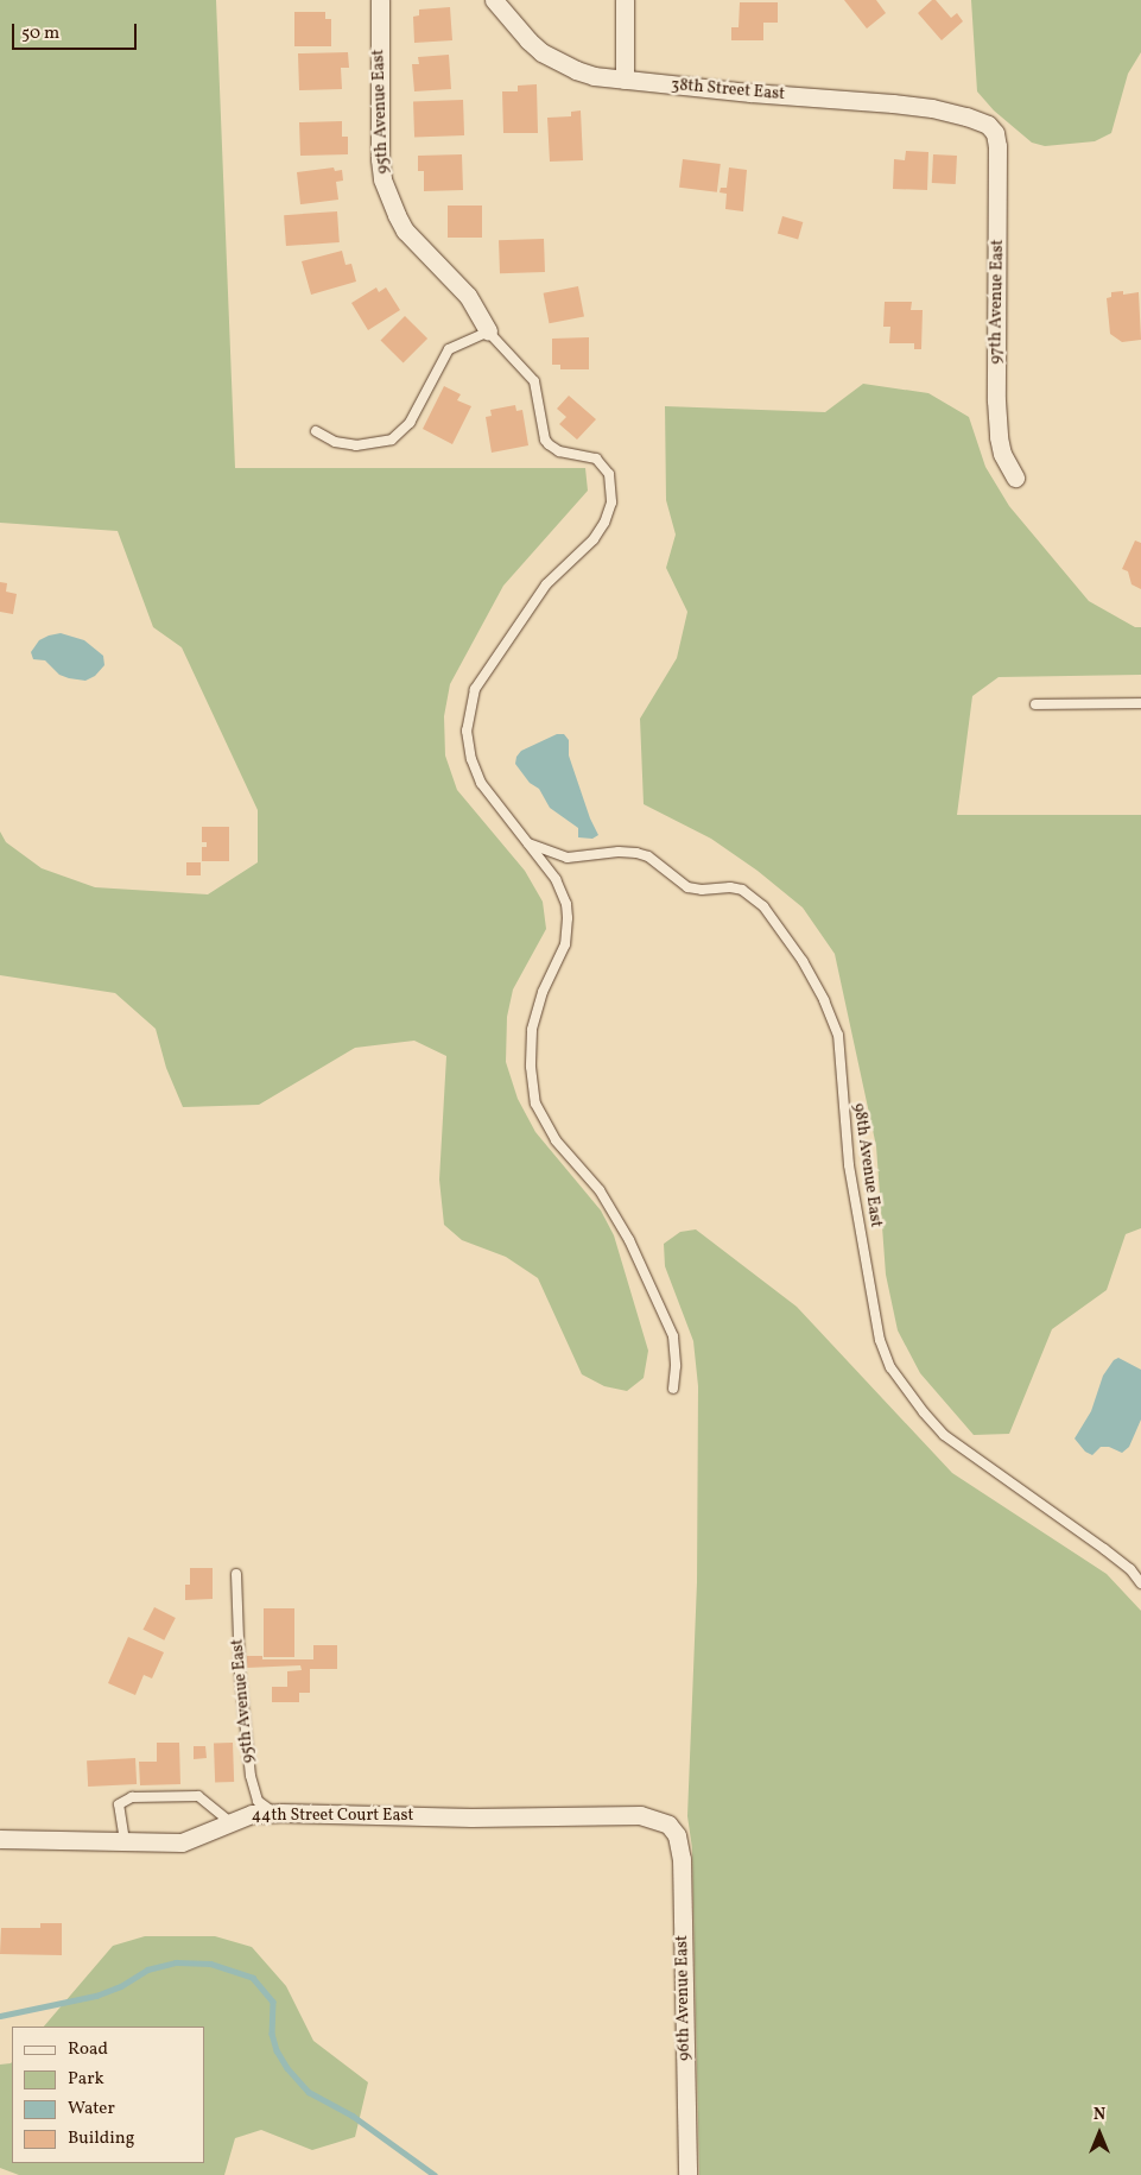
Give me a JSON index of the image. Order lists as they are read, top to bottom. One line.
{"streets":{"street":["38th Street East","95th Avenue East","97th Avenue East","44th Street Court East","96th Avenue East"],"lane":["98th Avenue East"]},"crossings":[["38th Street East","97th Avenue East"],["95th Avenue East","44th Street Court East"],["44th Street Court East","96th Avenue East"]],"legend":["Road","Park","Water","Building"],"scale_bar":"50 m","north":"top"}
